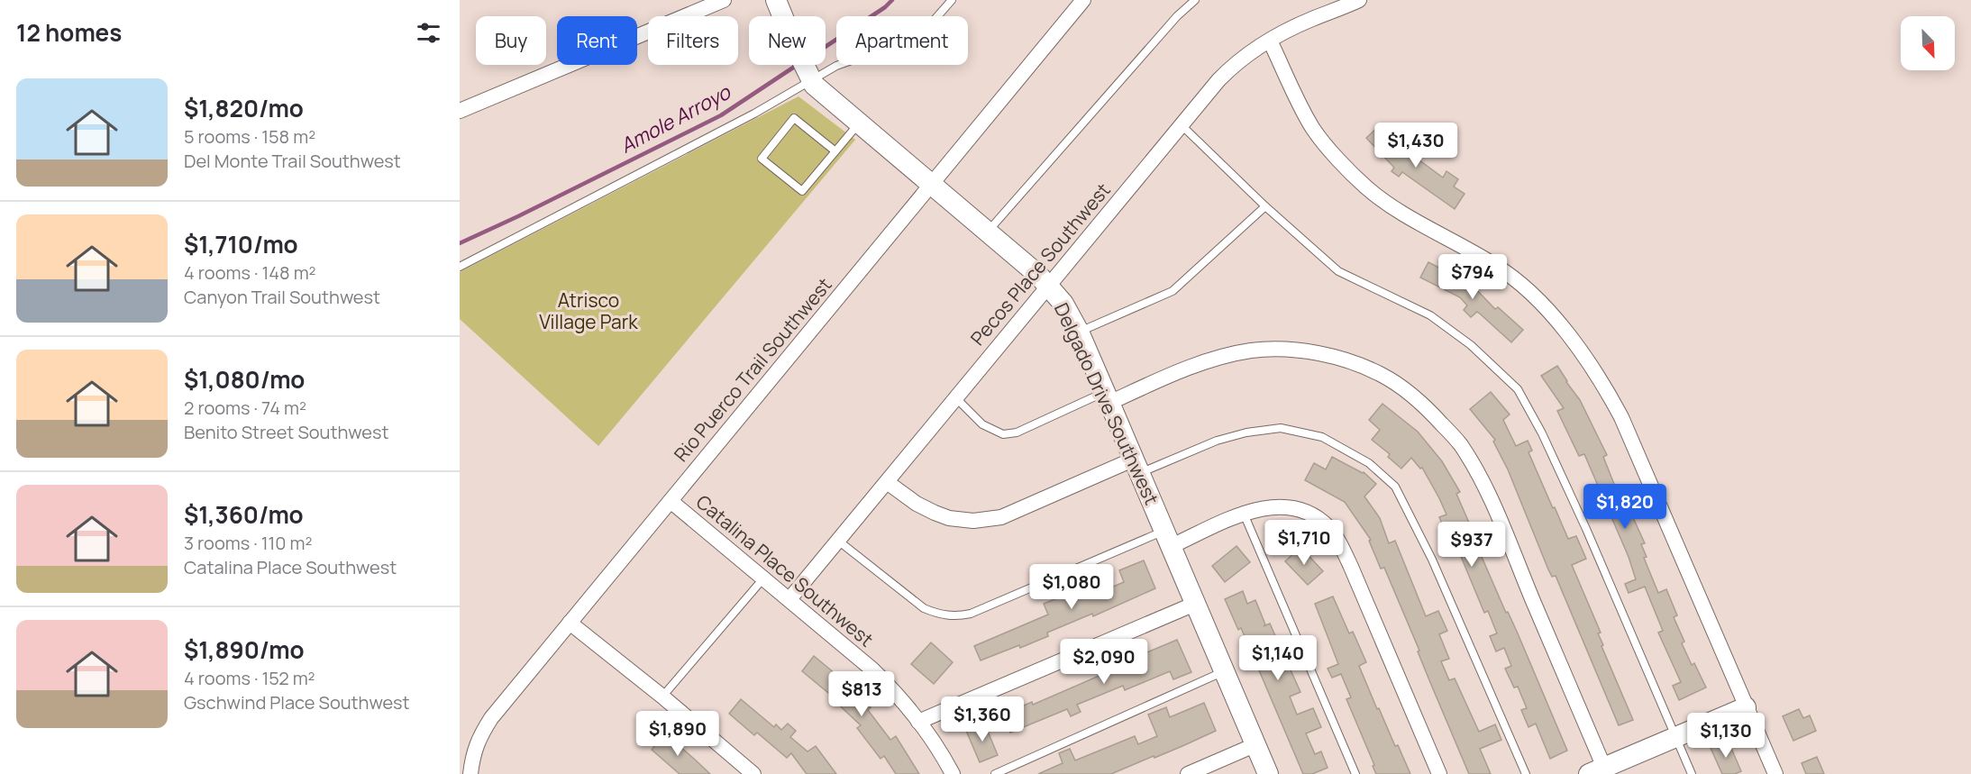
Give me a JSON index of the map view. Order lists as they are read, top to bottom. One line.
{"streets":{"street":["Pecos Place Southwest","Rio Puerco Trail Southwest","Delgado Drive Southwest","Catalina Place Southwest"]},"crossings":[["Pecos Place Southwest","Delgado Drive Southwest"],["Pecos Place Southwest","Catalina Place Southwest"],["Rio Puerco Trail Southwest","Delgado Drive Southwest"],["Rio Puerco Trail Southwest","Catalina Place Southwest"]],"water":["Amole Arroyo"],"parks":["Atrisco Village Park"],"north":"bottom right","page":{"heading":"12 homes","chip":["Buy","Rent","Filters","New","Apartment"],"list":[{"name":"$1,820/mo","note":"5 rooms · 158 m² · Del Monte Trail Southwest"},{"name":"$1,710/mo","note":"4 rooms · 148 m² · Canyon Trail Southwest"},{"name":"$1,080/mo","note":"2 rooms · 74 m² · Benito Street Southwest"},{"name":"$1,360/mo","note":"3 rooms · 110 m² · Catalina Place Southwest"},{"name":"$1,890/mo","note":"4 rooms · 152 m² · Gschwind Place Southwest"}],"price":["$1,430","$794","$1,820","$1,710","$937","$1,080","$1,140","$2,090","$813","$1,360","$1,890","$1,130"]}}
